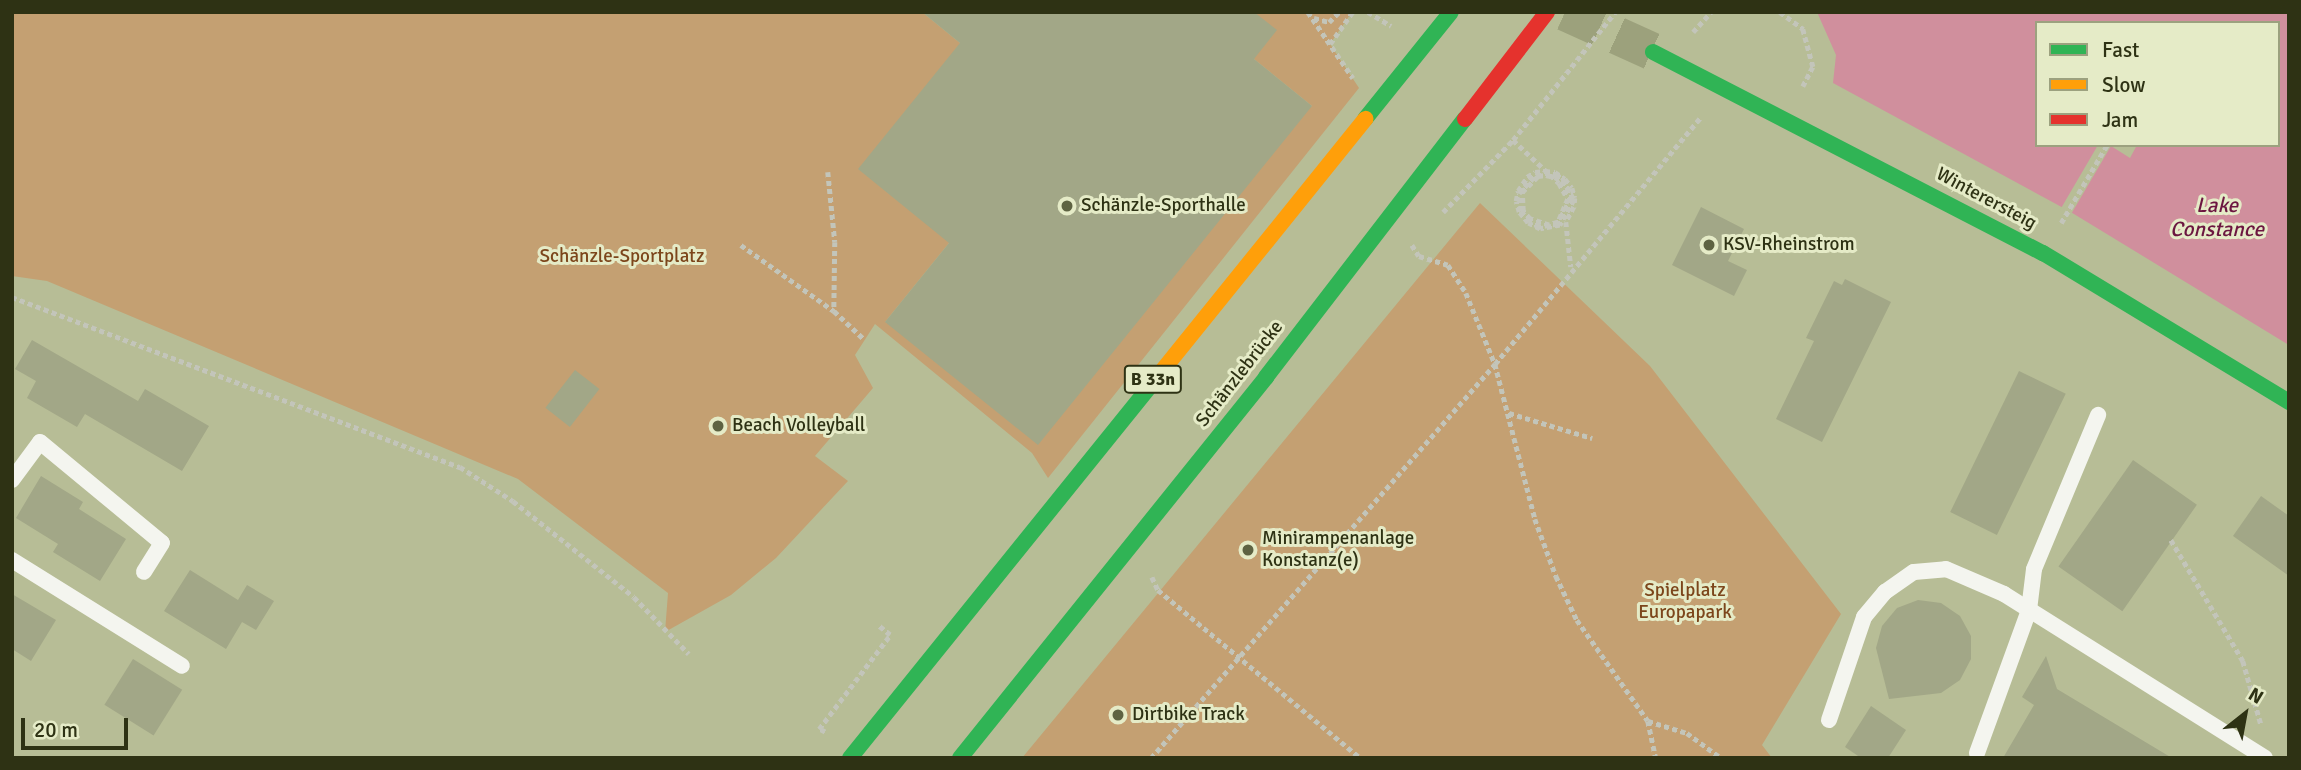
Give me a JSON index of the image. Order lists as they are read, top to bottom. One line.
{"streets":{"main road":["Winterersteig","Schänzlebrücke","B 33n"]},"water":["Lake Constance"],"parks":["Schänzle-Sportplatz","Spielplatz Europapark"],"places":["Schänzle-Sporthalle","KSV-Rheinstrom","Beach Volleyball","Minirampenanlage Konstanz(e)","Dirtbike Track"],"legend":["Fast","Slow","Jam"],"scale_bar":"20 m","north":"top right"}
